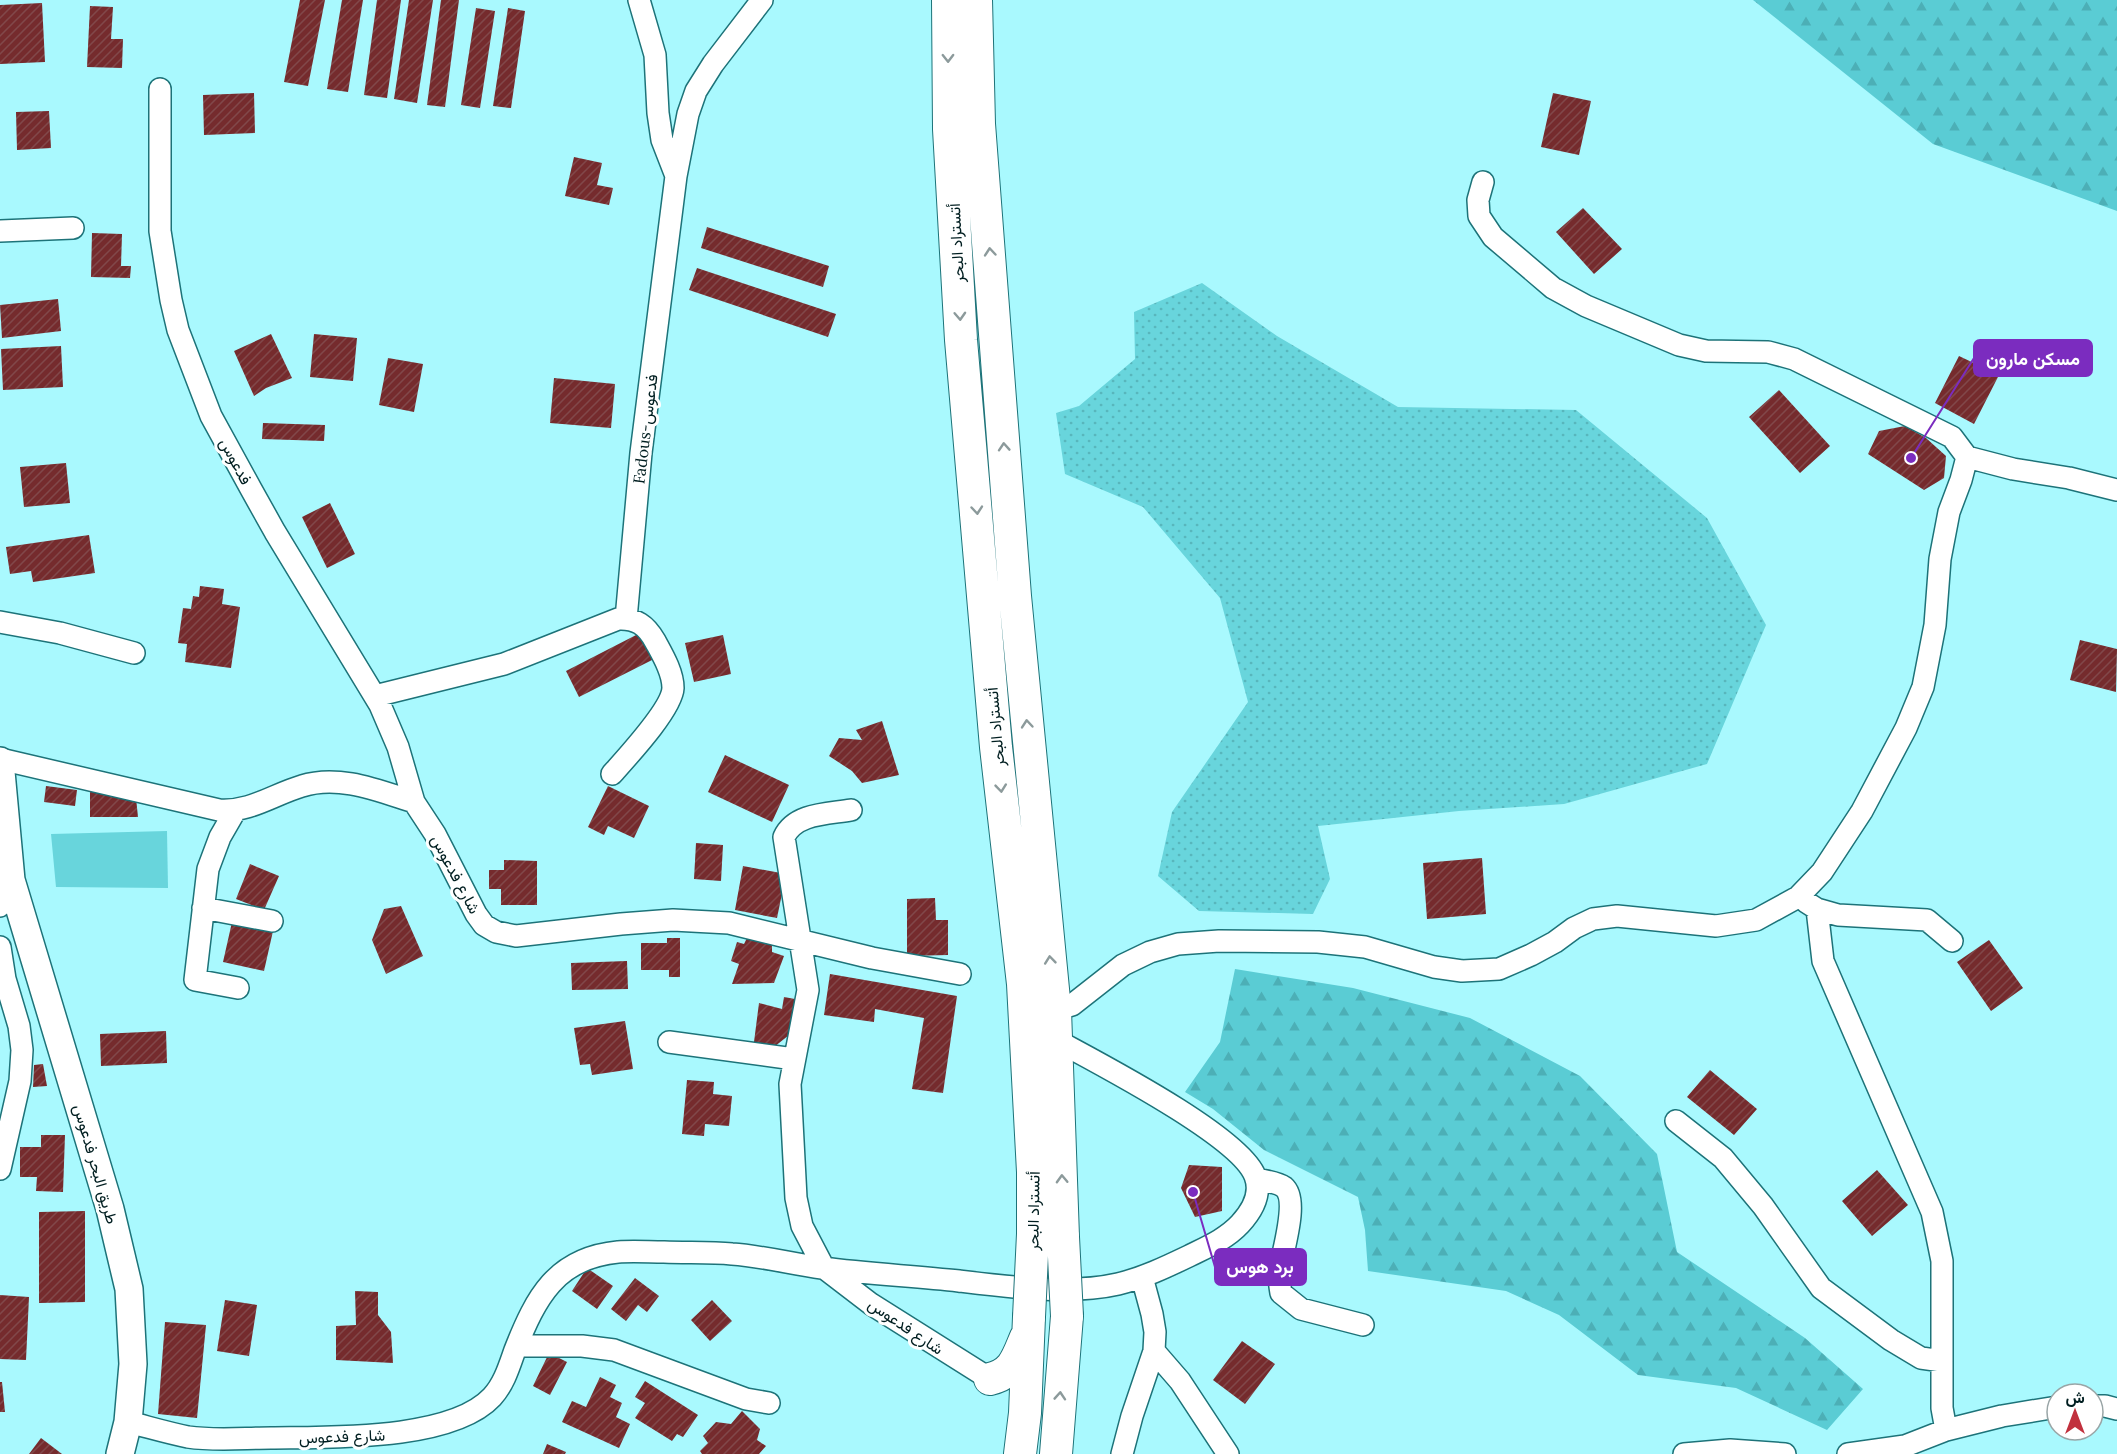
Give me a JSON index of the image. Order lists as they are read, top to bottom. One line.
{"streets":{"highway":["أتستراد البحر"],"main road":["طريق البحر فدعوس"],"street":["Fadous-فدعوس","فدعوس","شارع فدعوس"]},"crossings":[["فدعوس","شارع فدعوس"],["شارع فدعوس","طريق البحر فدعوس"]],"places":["مسكن مارون","برد هوس"],"north":"top"}
